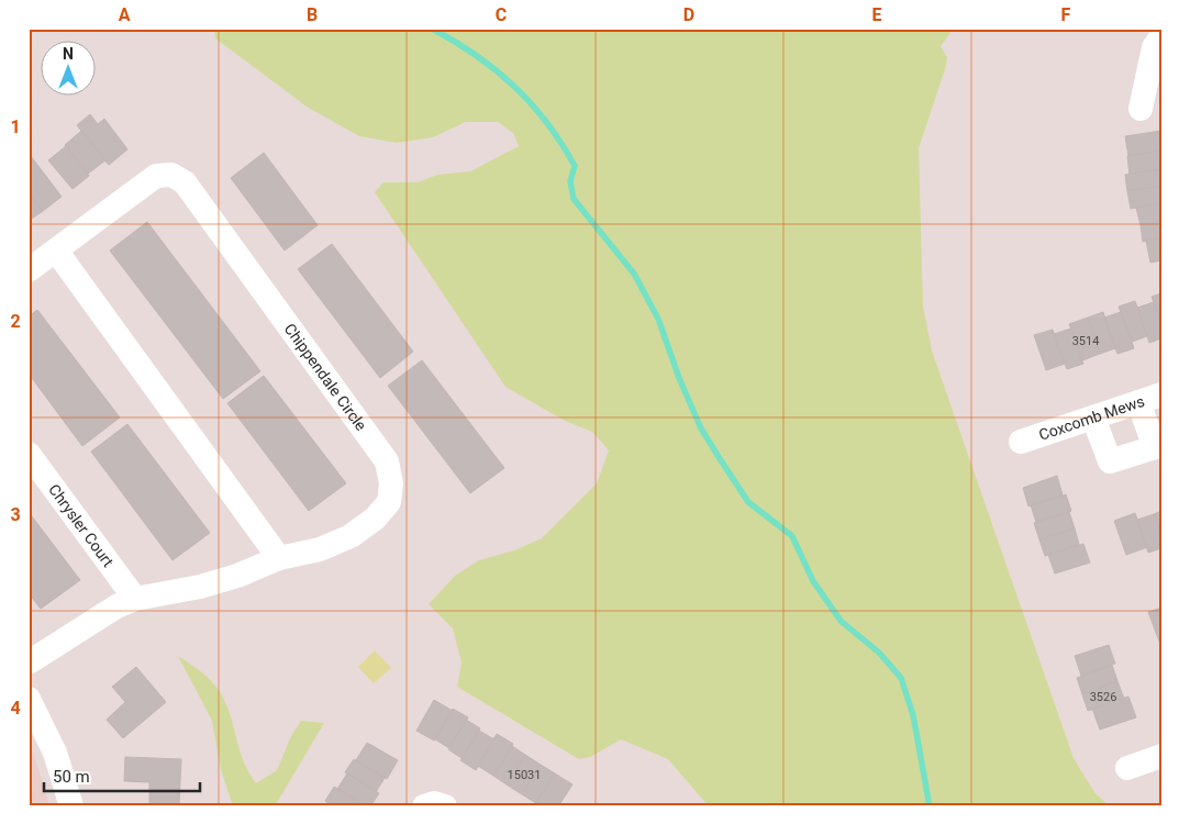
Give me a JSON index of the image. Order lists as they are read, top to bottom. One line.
{"streets":{"street":["Chippendale Circle","Coxcomb Mews","Chrysler Court"]},"crossings":[["Chippendale Circle","Chrysler Court"]],"house_numbers":["3514","3526","15031"],"scale_bar":"50 m","north":"top","grid":{"columns":["A","B","C","D","E","F"],"rows":["1","2","3","4"]}}
